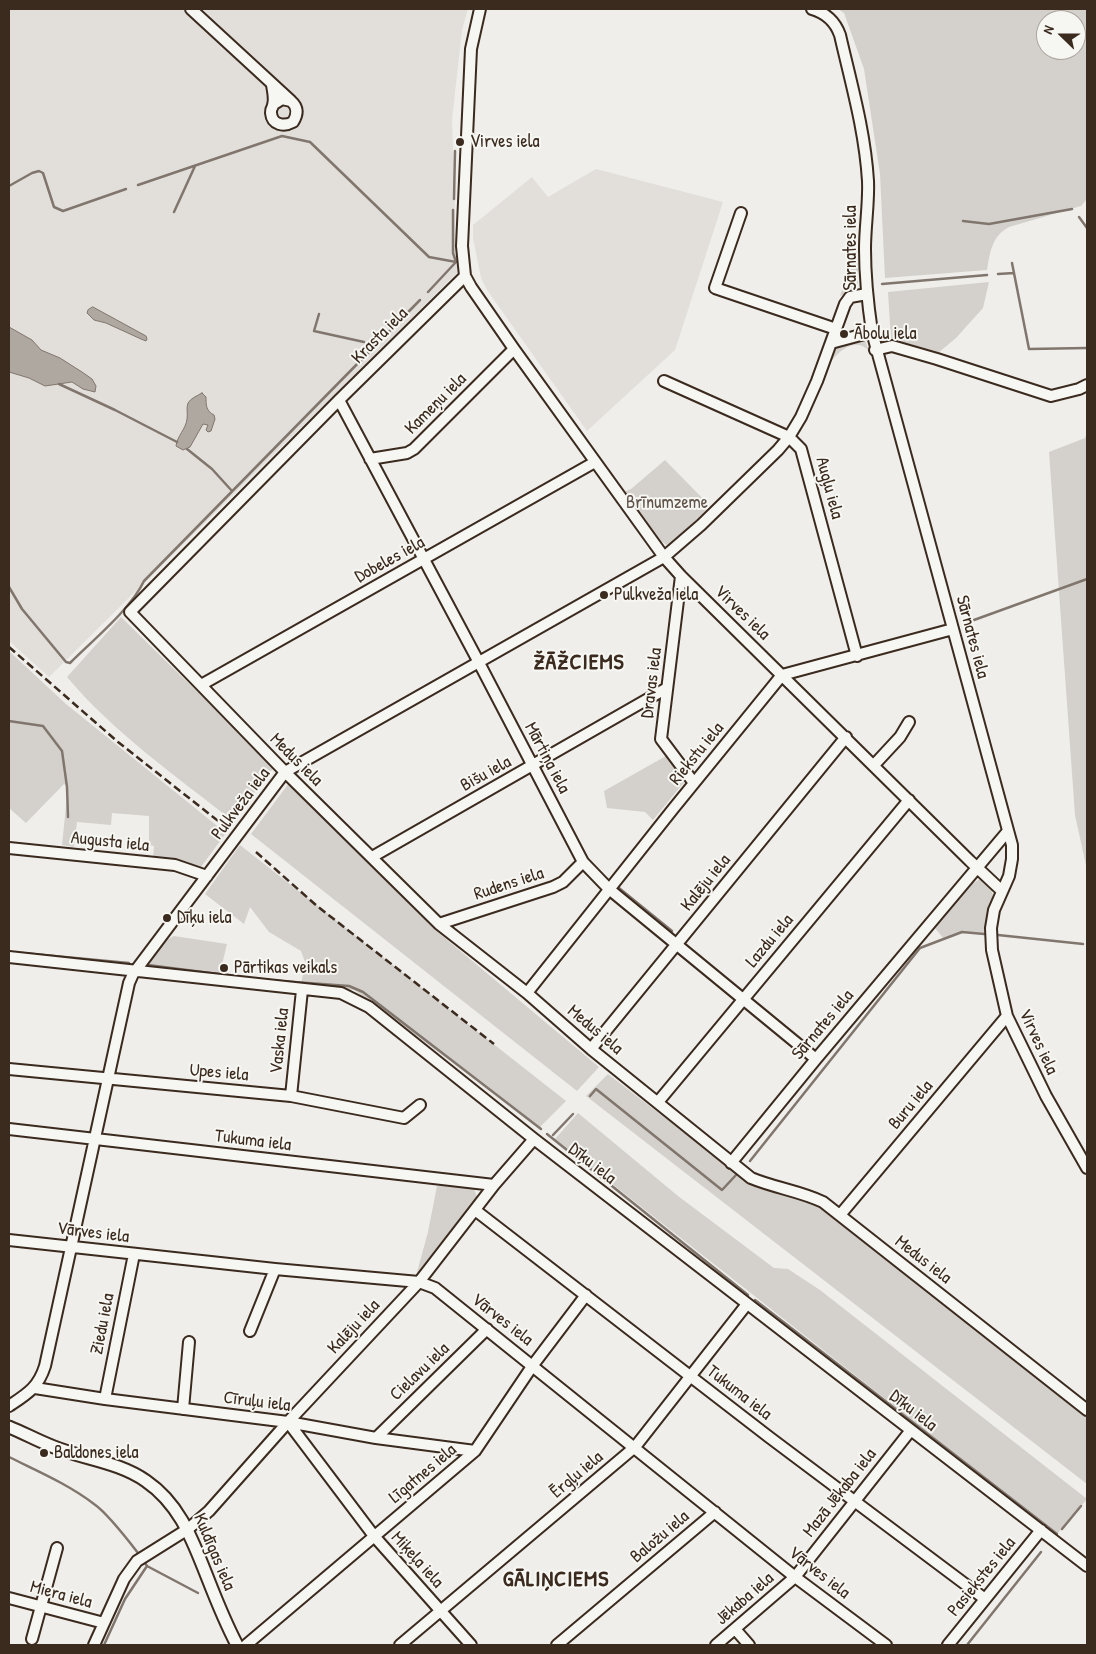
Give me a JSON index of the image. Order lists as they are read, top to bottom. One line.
{"streets":{"street":["Sārnates iela","Krasta iela","Kameņu iela","Augļu iela","Dobeles iela","Virves iela","Dravas iela","Riekstu iela","Mārtiņa iela","Medus iela","Bišu iela","Pulkveža iela","Augusta iela","Kalēju iela","Rudens iela","Lazdu iela","Vaska iela","Upes iela","Buru iela","Tukuma iela","Dīķu iela","Vārves iela","Ziedu iela","Cielavu iela","Cīruļu iela","Līgatnes iela","Ērgļu iela","Mazā Jēkaba iela","Baložu iela","Kuldīgas iela","Miķeļa iela","Pasiekstes iela","Miera iela","Jēkaba iela"]},"crossings":[["Sārnates iela","Virves iela"],["Sārnates iela","Mārtiņa iela"],["Sārnates iela","Medus iela"],["Sārnates iela","Pulkveža iela"],["Krasta iela","Virves iela"],["Krasta iela","Mārtiņa iela"],["Krasta iela","Medus iela"],["Kameņu iela","Virves iela"],["Kameņu iela","Mārtiņa iela"],["Augļu iela","Pulkveža iela"],["Dobeles iela","Virves iela"],["Dobeles iela","Mārtiņa iela"],["Dobeles iela","Medus iela"],["Virves iela","Dravas iela"],["Virves iela","Riekstu iela"],["Virves iela","Pulkveža iela"],["Virves iela","Kalēju iela"],["Virves iela","Lazdu iela"],["Virves iela","Buru iela"],["Dravas iela","Riekstu iela"],["Dravas iela","Bišu iela"],["Riekstu iela","Mārtiņa iela"],["Riekstu iela","Medus iela"],["Mārtiņa iela","Bišu iela"],["Mārtiņa iela","Pulkveža iela"],["Mārtiņa iela","Kalēju iela"],["Mārtiņa iela","Rudens iela"],["Mārtiņa iela","Lazdu iela"],["Medus iela","Bišu iela"],["Medus iela","Pulkveža iela"],["Medus iela","Kalēju iela"],["Medus iela","Rudens iela"],["Medus iela","Lazdu iela"],["Medus iela","Buru iela"],["Pulkveža iela","Augusta iela"],["Pulkveža iela","Upes iela"],["Pulkveža iela","Dīķu iela"],["Kalēju iela","Tukuma iela"],["Kalēju iela","Dīķu iela"],["Kalēju iela","Vārves iela"],["Kalēju iela","Cīruļu iela"],["Kalēju iela","Kuldīgas iela"],["Kalēju iela","Miķeļa iela"],["Kalēju iela","Miera iela"],["Vaska iela","Upes iela"],["Vaska iela","Dīķu iela"],["Tukuma iela","Līgatnes iela"],["Tukuma iela","Ērgļu iela"],["Tukuma iela","Mazā Jēkaba iela"],["Tukuma iela","Pasiekstes iela"],["Dīķu iela","Ērgļu iela"],["Dīķu iela","Mazā Jēkaba iela"],["Dīķu iela","Pasiekstes iela"],["Vārves iela","Ziedu iela"],["Vārves iela","Cielavu iela"],["Vārves iela","Līgatnes iela"],["Vārves iela","Ērgļu iela"],["Vārves iela","Mazā Jēkaba iela"],["Vārves iela","Baložu iela"],["Vārves iela","Jēkaba iela"],["Ziedu iela","Cīruļu iela"],["Cielavu iela","Cīruļu iela"],["Cīruļu iela","Līgatnes iela"],["Cīruļu iela","Miķeļa iela"],["Līgatnes iela","Miķeļa iela"],["Ērgļu iela","Miķeļa iela"],["Mazā Jēkaba iela","Jēkaba iela"]],"districts":["ŽĀŽCIEMS","GĀLIŅCIEMS"],"parks":["Brīnumzeme"],"places":["Virves iela","Ābolu iela","Pulkveža iela","Dīķu iela","Pārtikas veikals","Baldones iela"],"north":"left"}
